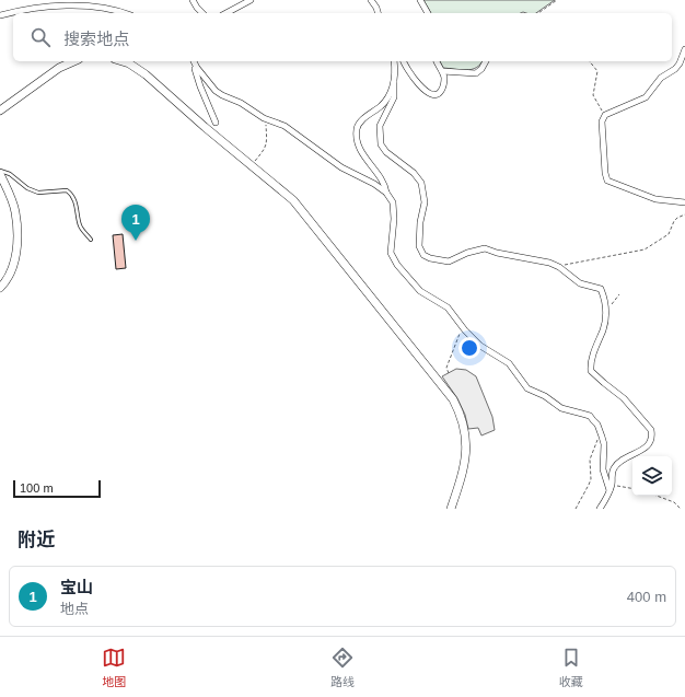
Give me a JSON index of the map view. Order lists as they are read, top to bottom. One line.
{"scale_bar":"100 m","page":{"search":"搜索地点","pins":"1","scale":"100 m","heading":"附近","list":[{"mark":"1","name":"宝山","note":"地点","value":"400 m"}],"nav":["地图","路线","收藏"]}}
